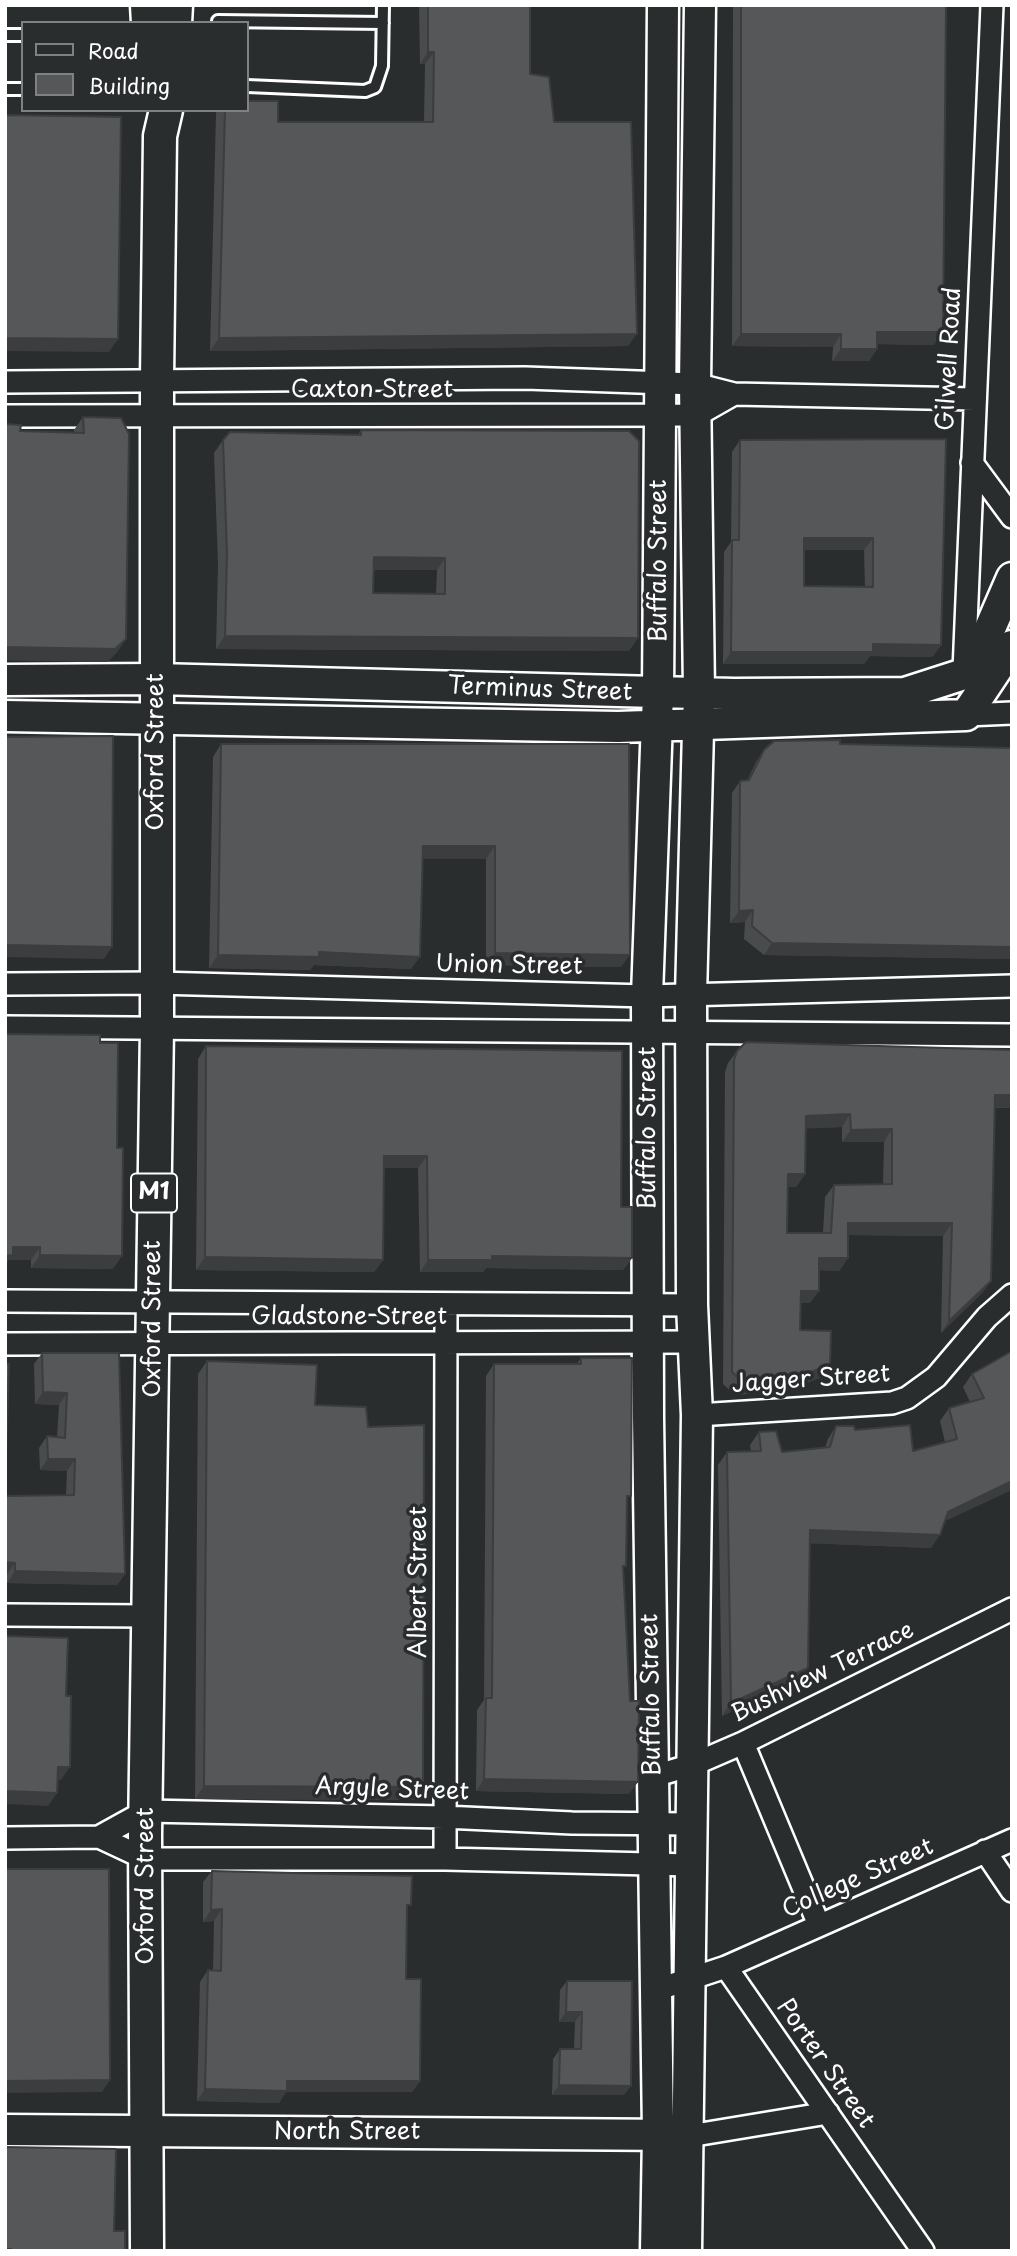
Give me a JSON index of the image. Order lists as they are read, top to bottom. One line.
{"streets":{"main road":["Buffalo Street","Terminus Street","Oxford Street","M1","North Street"],"street":["Gilwell Road","Caxton Street","Union Street","Gladstone Street","Jagger Street","Albert Street","Bushview Terrace","Argyle Street","College Street","Porter Street"]},"crossings":[["Gilwell Road","Caxton Street"],["Gilwell Road","Terminus Street"],["Caxton Street","Buffalo Street"],["Caxton Street","Oxford Street"],["Buffalo Street","Terminus Street"],["Buffalo Street","Union Street"],["Buffalo Street","Gladstone Street"],["Buffalo Street","Jagger Street"],["Buffalo Street","Bushview Terrace"],["Buffalo Street","Argyle Street"],["Buffalo Street","North Street"],["Terminus Street","Oxford Street"],["Oxford Street","Union Street"],["Oxford Street","Gladstone Street"],["Oxford Street","Argyle Street"],["Oxford Street","North Street"],["Gladstone Street","Albert Street"],["Albert Street","Argyle Street"],["College Street","Porter Street"]],"legend":["Road","Building"]}
